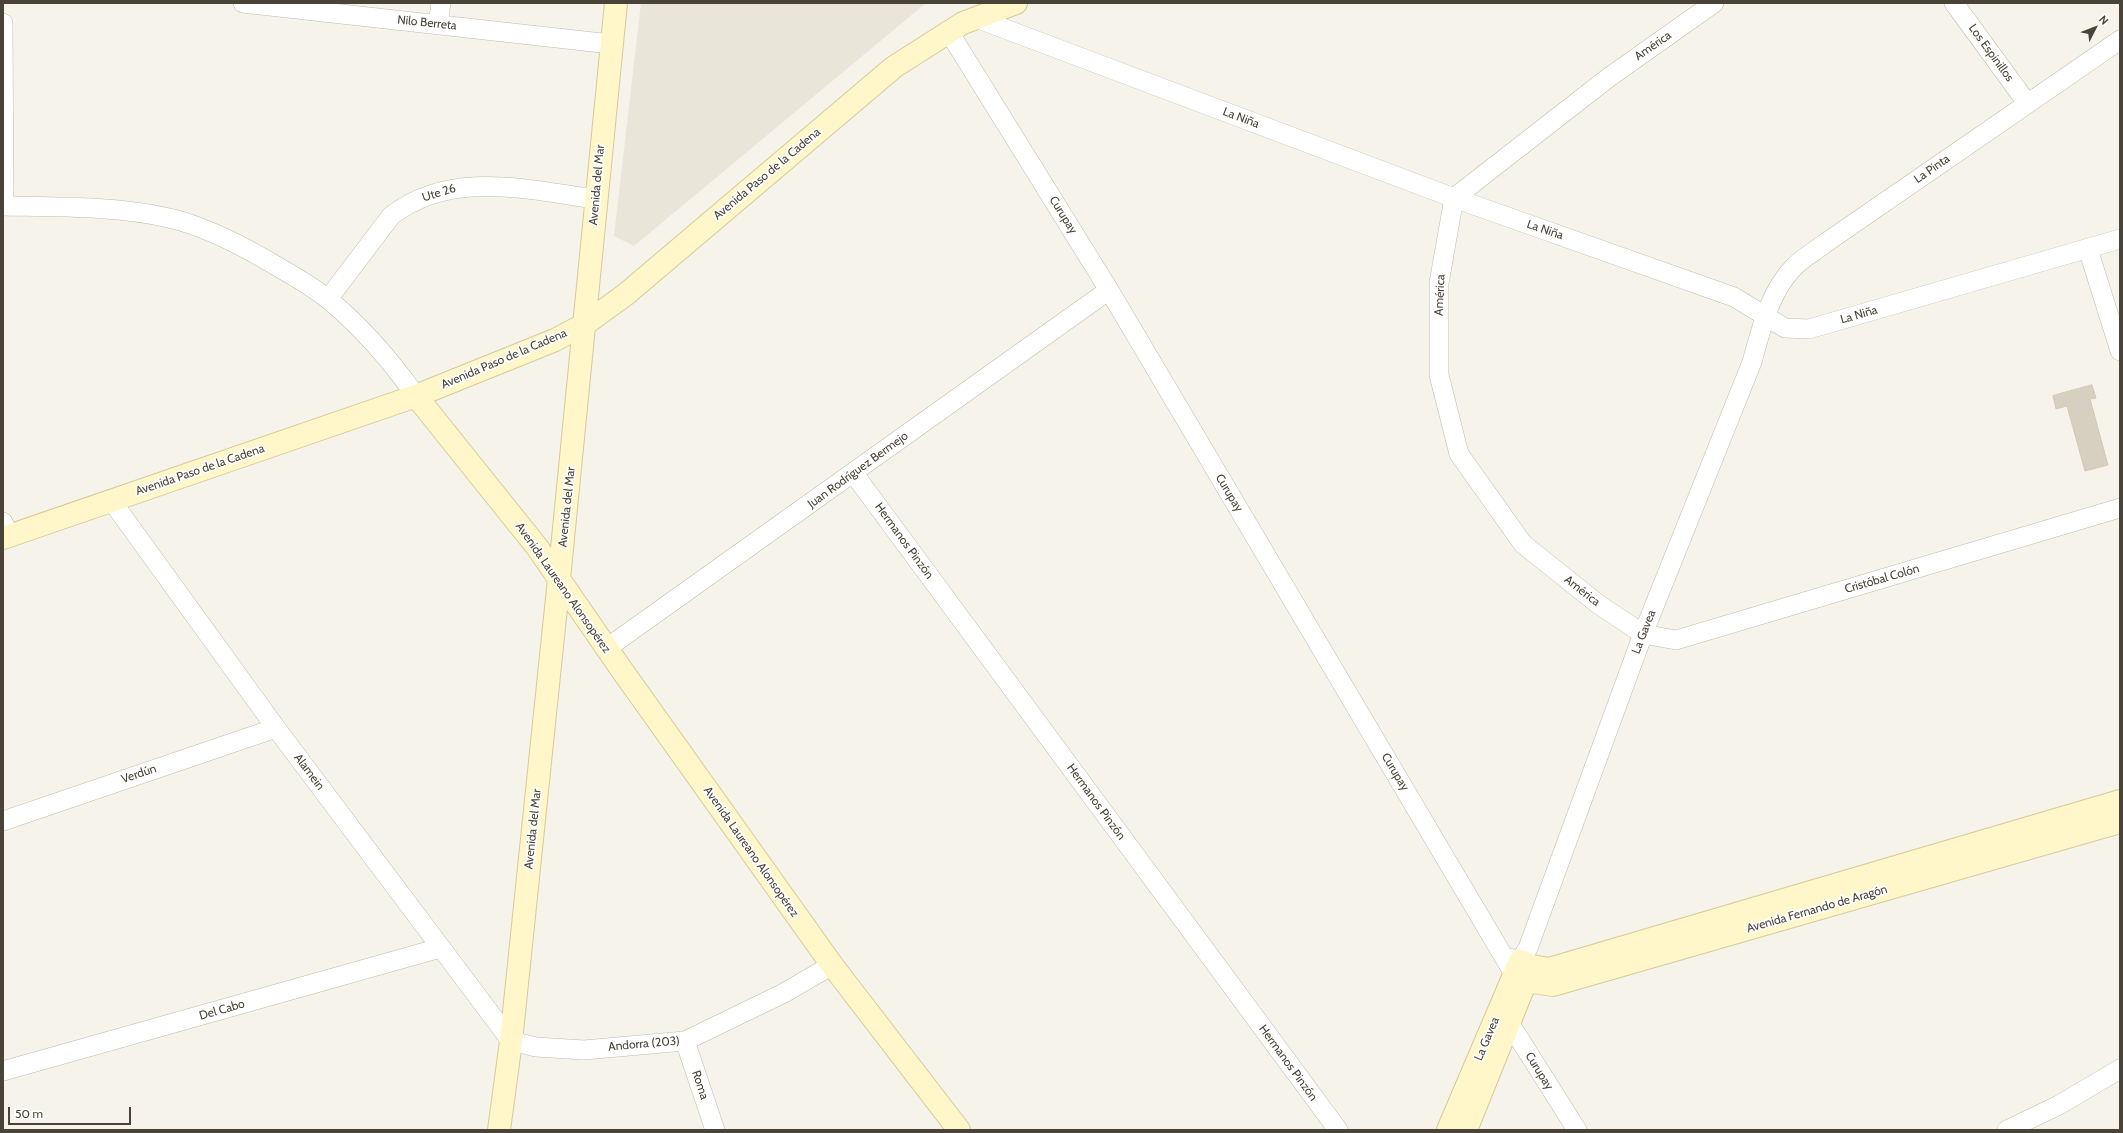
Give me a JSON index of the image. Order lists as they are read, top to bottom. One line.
{"streets":{"street":["Nilo Berreta","América","Los Espinillos","La Niña","La Pinta","Avenida Paso de la Cadena","Avenida del Mar","Ute 26","Curupay","Juan Rodríguez Bermejo","Hermanos Pinzón","Cristóbal Colón","Avenida Laureano Alonsopérez","La Gavea","Alamein","Verdún","Avenida Fernando de Aragón","Del Cabo","Andorra (203)","Roma"]},"crossings":[["Nilo Berreta","Avenida del Mar"],["América","La Niña"],["América","Cristóbal Colón"],["América","La Gavea"],["Los Espinillos","La Pinta"],["La Niña","La Pinta"],["La Niña","Avenida Paso de la Cadena"],["La Niña","La Gavea"],["La Pinta","La Gavea"],["Avenida Paso de la Cadena","Avenida del Mar"],["Avenida Paso de la Cadena","Curupay"],["Avenida Paso de la Cadena","Avenida Laureano Alonsopérez"],["Avenida Paso de la Cadena","Alamein"],["Avenida del Mar","Ute 26"],["Avenida del Mar","Avenida Laureano Alonsopérez"],["Avenida del Mar","Alamein"],["Avenida del Mar","Andorra (203)"],["Ute 26","Avenida Laureano Alonsopérez"],["Curupay","Juan Rodríguez Bermejo"],["Curupay","La Gavea"],["Curupay","Avenida Fernando de Aragón"],["Juan Rodríguez Bermejo","Hermanos Pinzón"],["Juan Rodríguez Bermejo","Avenida Laureano Alonsopérez"],["Cristóbal Colón","La Gavea"],["Avenida Laureano Alonsopérez","Andorra (203)"],["La Gavea","Avenida Fernando de Aragón"],["Alamein","Verdún"],["Alamein","Del Cabo"],["Alamein","Andorra (203)"],["Andorra (203)","Roma"]],"scale_bar":"50 m","north":"top right"}
